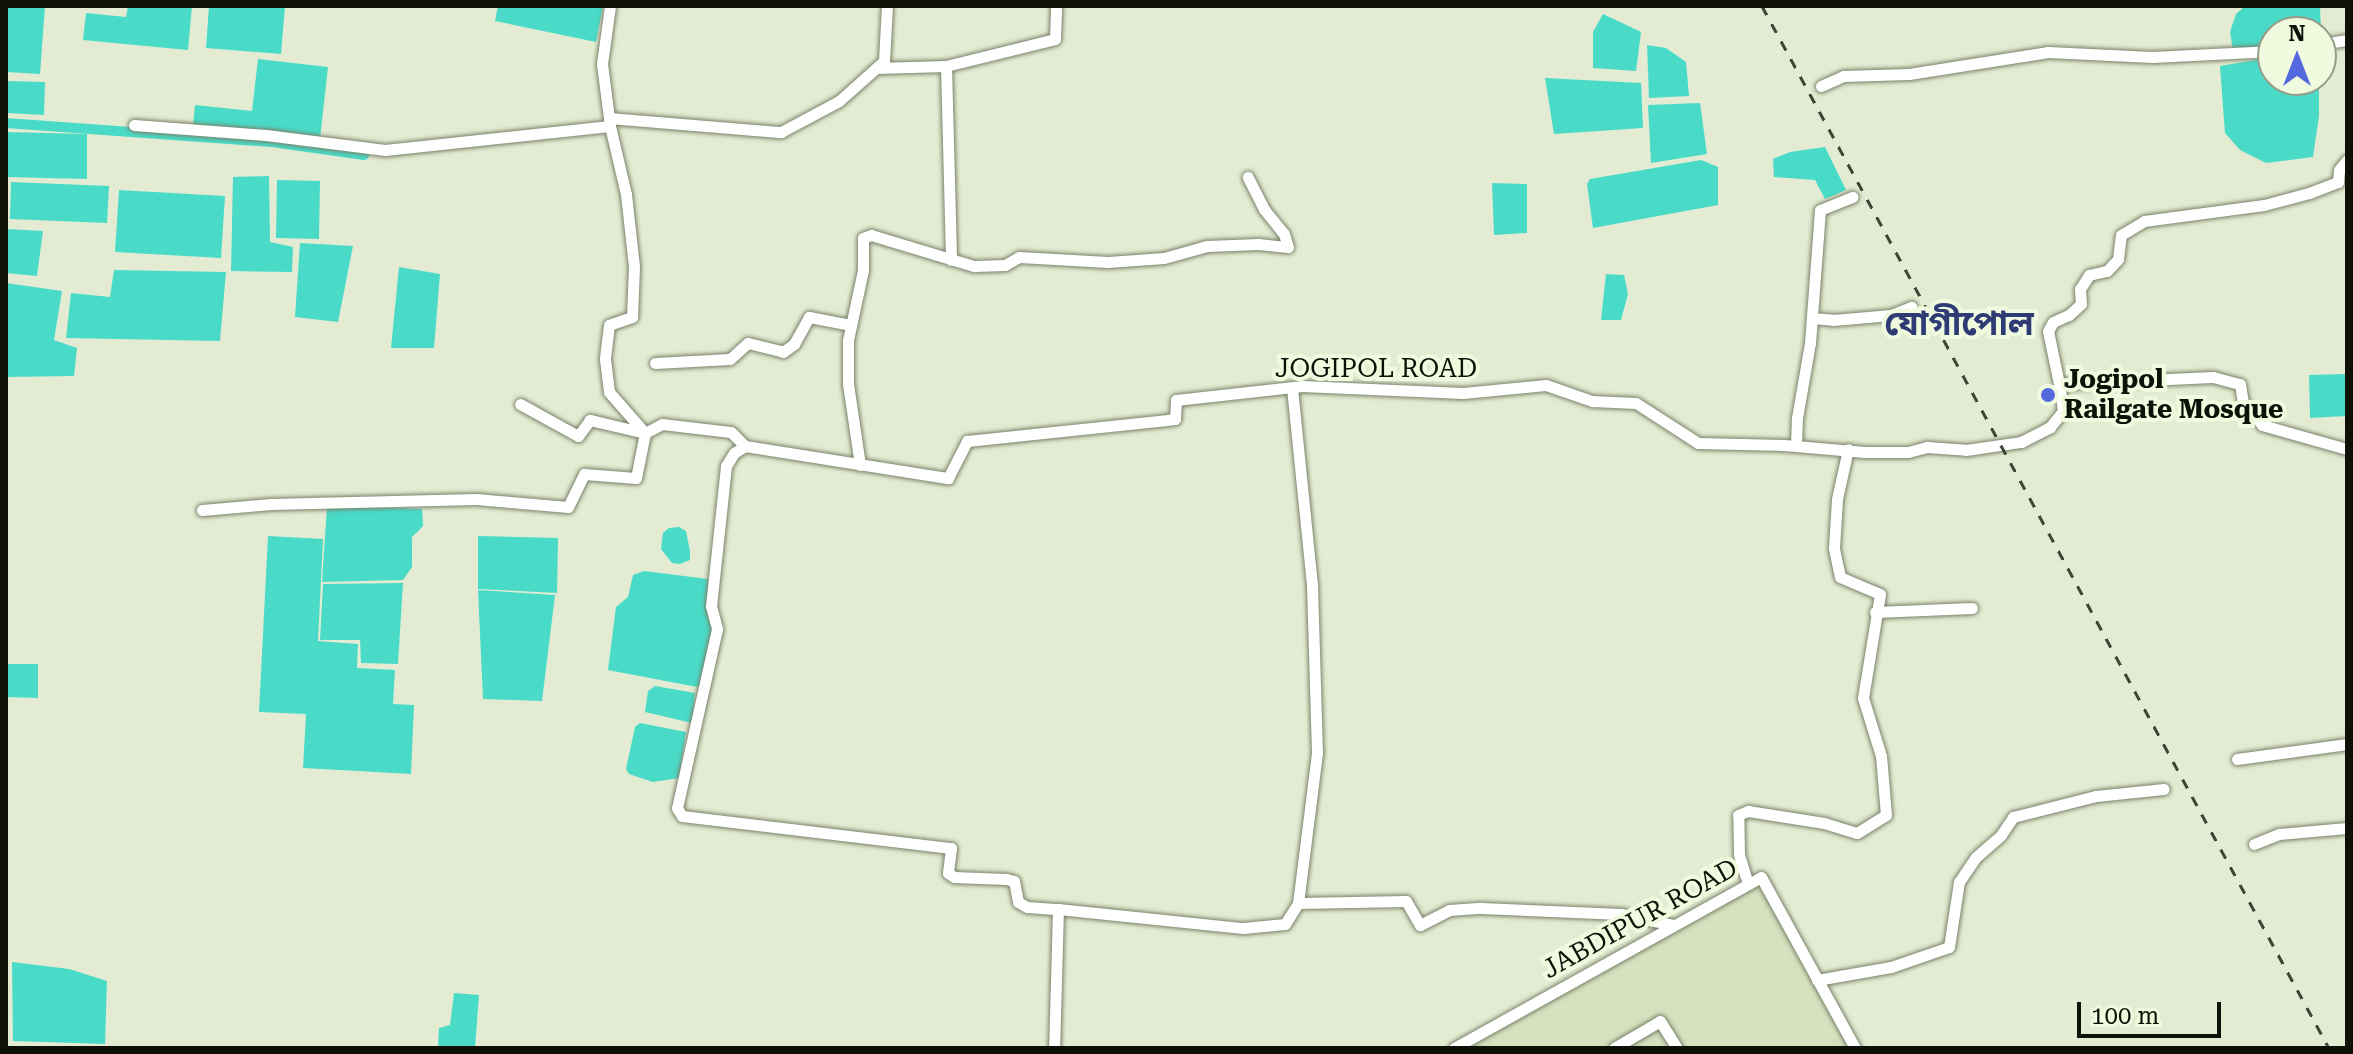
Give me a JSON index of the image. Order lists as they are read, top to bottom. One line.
{"streets":{"street":["JOGIPOL ROAD","JABDIPUR ROAD"]},"districts":["যোগীপোল"],"places":["Jogipol Railgate Mosque"],"scale_bar":"100 m","north":"top"}
